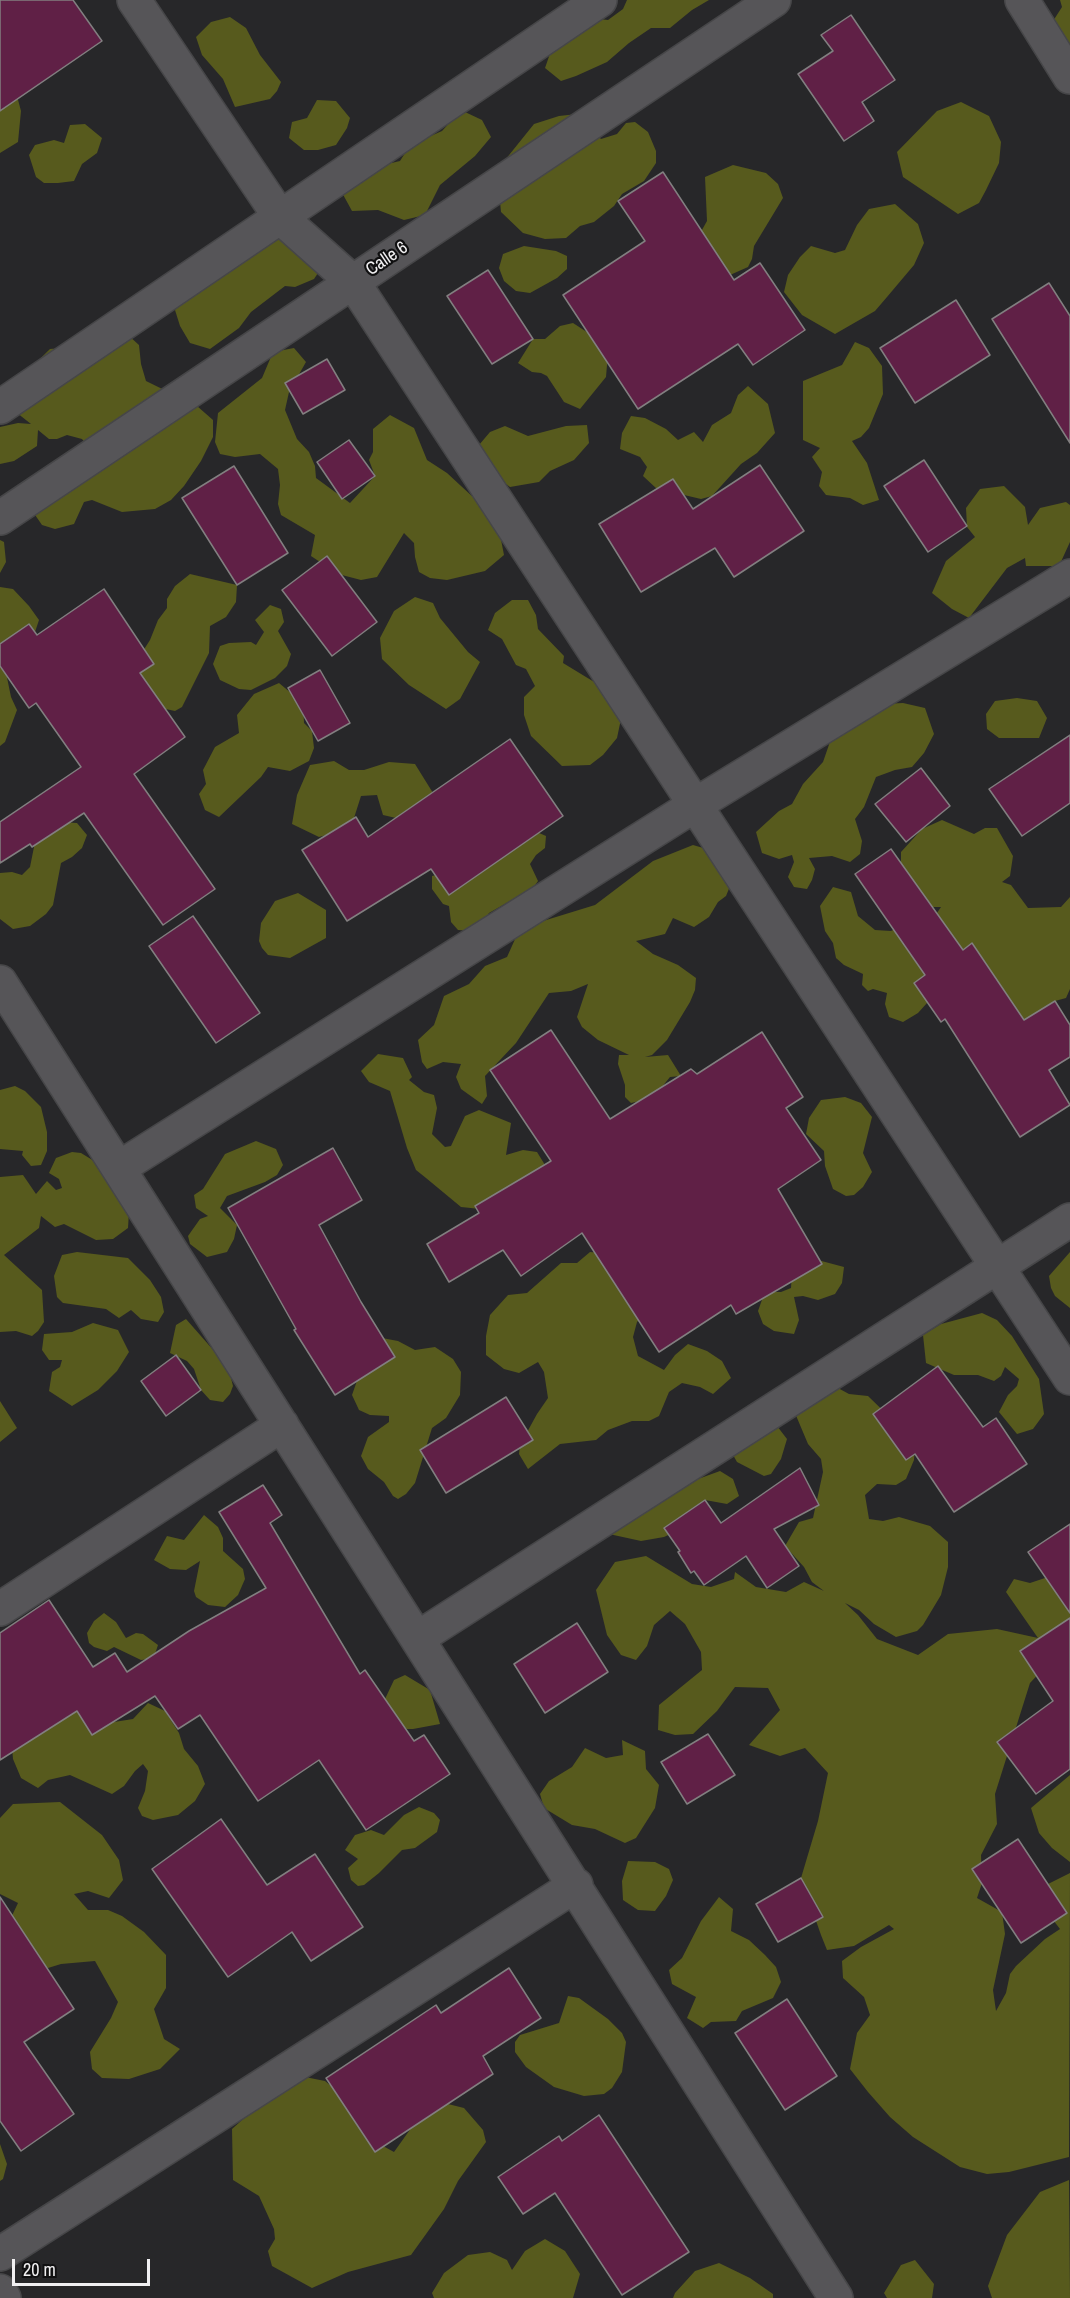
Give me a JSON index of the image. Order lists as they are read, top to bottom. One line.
{"streets":{"street":["Calle 6"]},"scale_bar":"20 m"}
